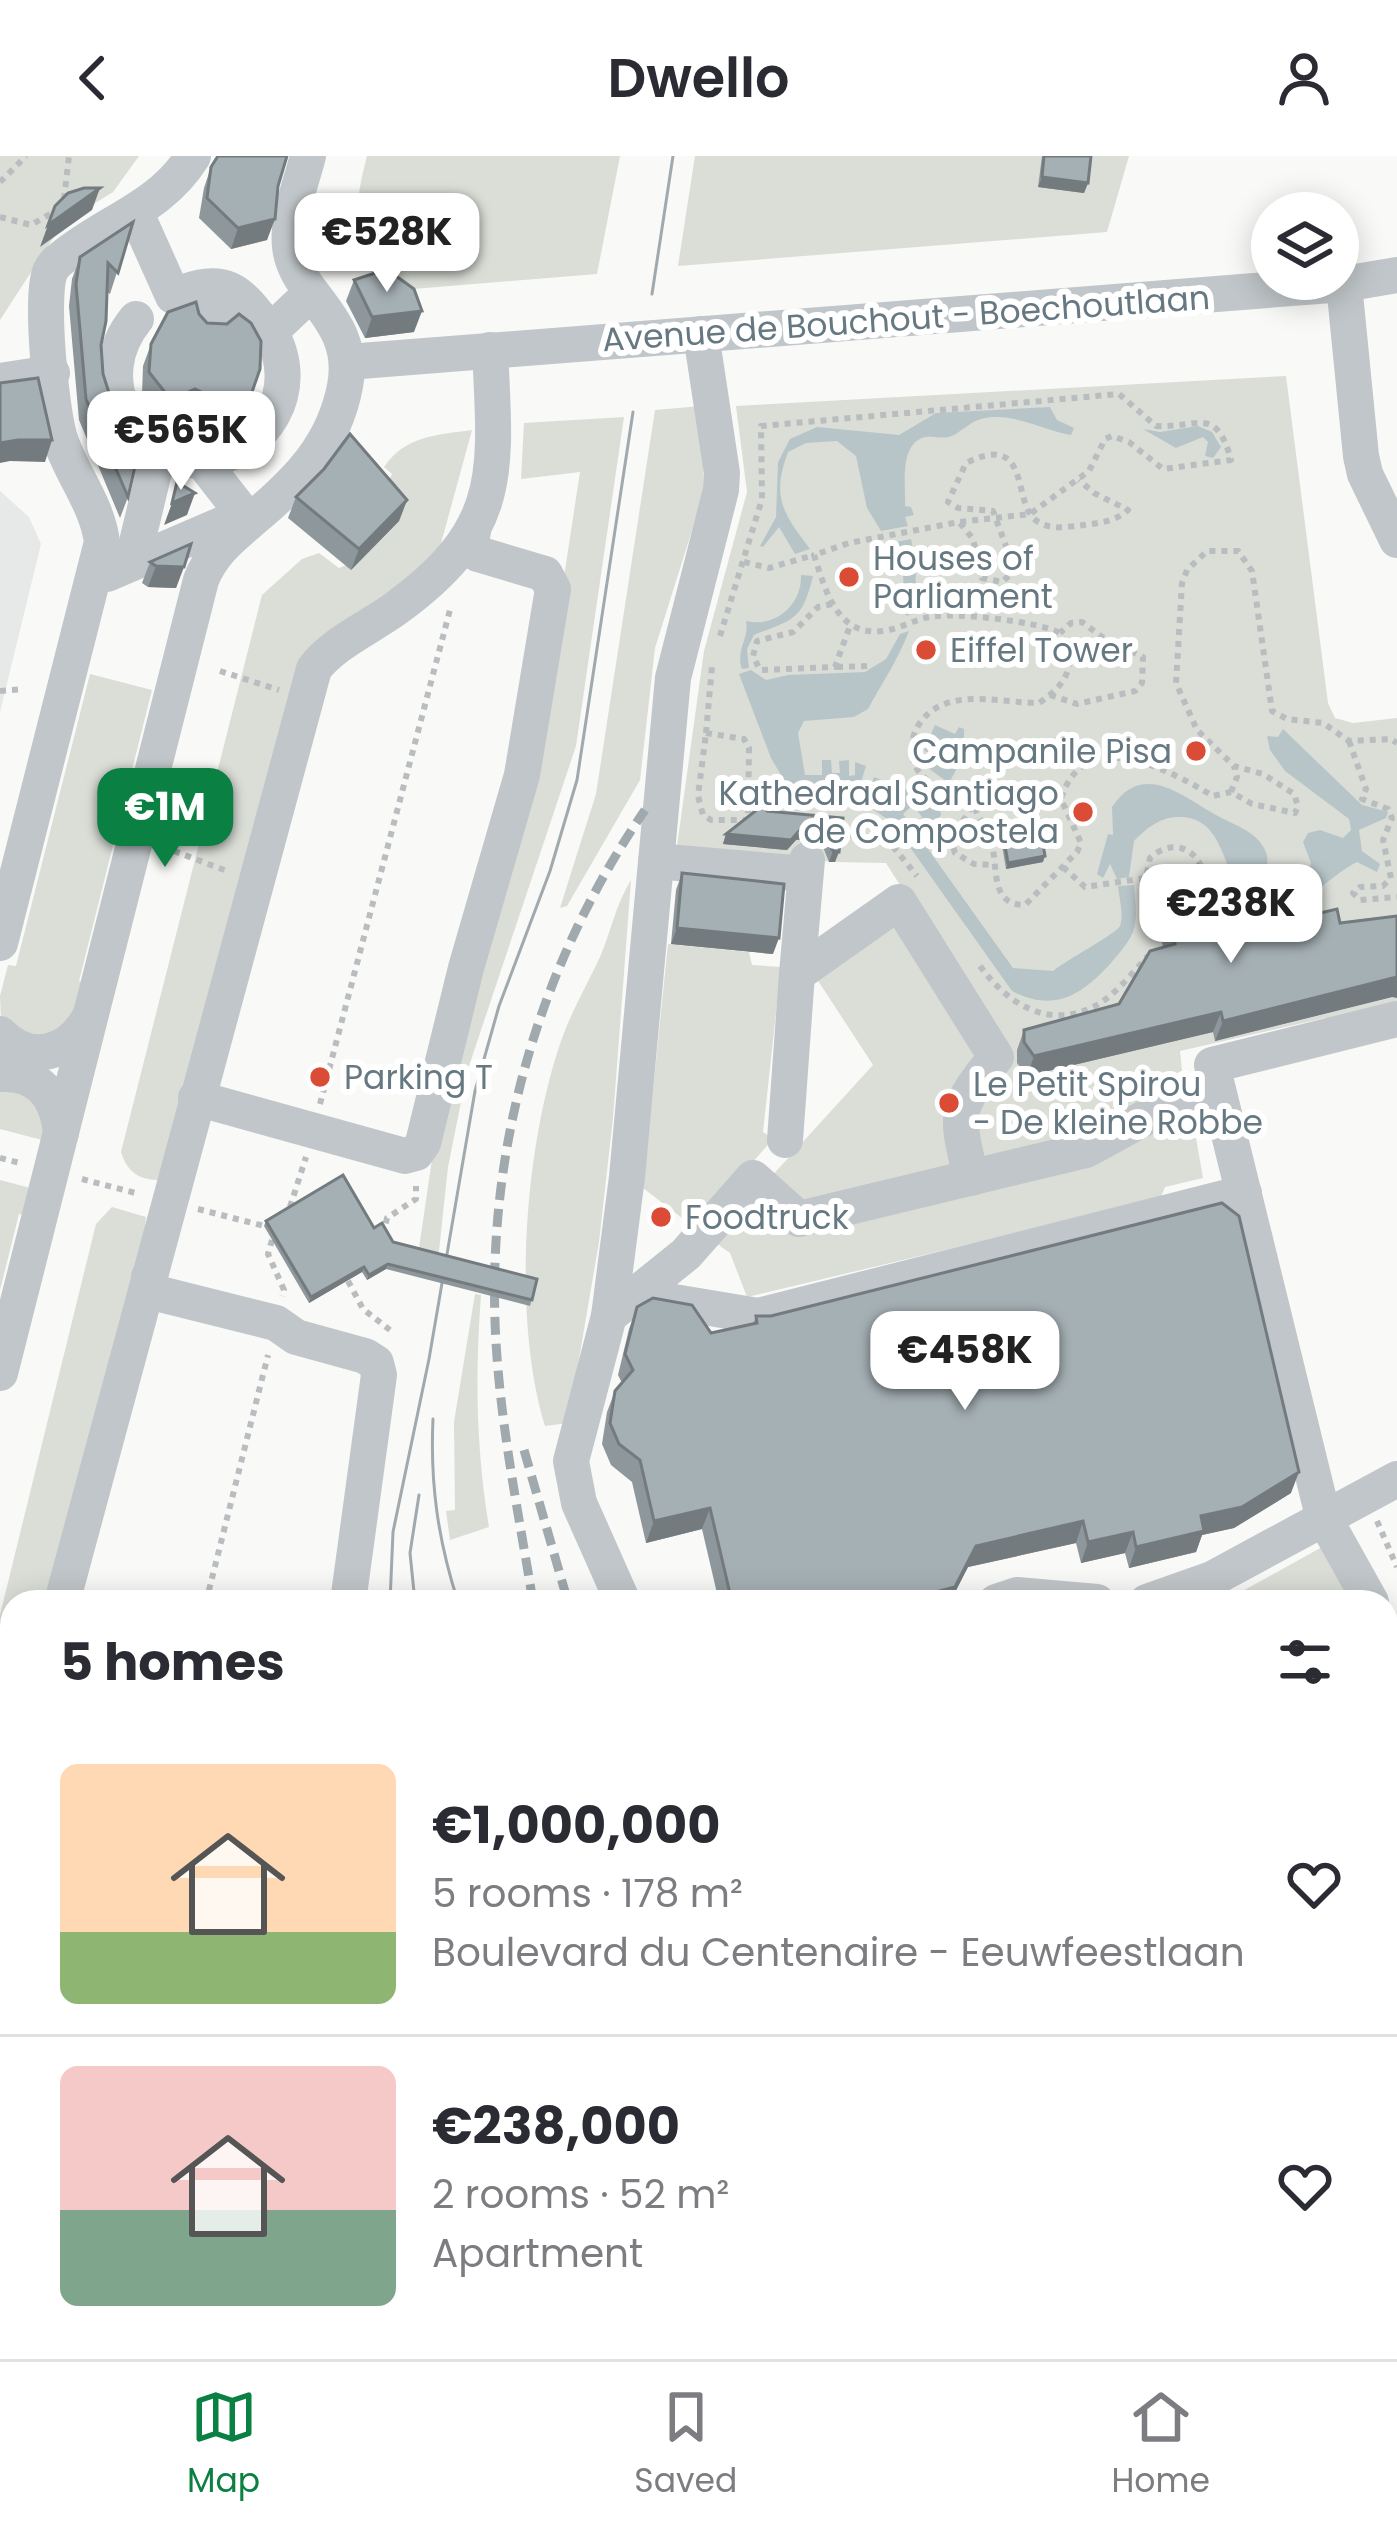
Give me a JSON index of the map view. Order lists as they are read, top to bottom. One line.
{"streets":{"street":["Avenue de Bouchout - Boechoutlaan"]},"places":["Houses of Parliament","Eiffel Tower","Campanile Pisa","Kathedraal Santiago de Compostela","Parking T","Le Petit Spirou - De kleine Robbe","Foodtruck"],"page":{"header":"Dwello","price":["€528K","€565K","€1M","€238K","€458K"],"heading":"5 homes","list":[{"name":"€1,000,000","note":"5 rooms · 178 m² · Boulevard du Centenaire - Eeuwfeestlaan"},{"name":"€238,000","note":"2 rooms · 52 m² · Apartment"}],"tabs":["Map","Saved","Home"]}}
